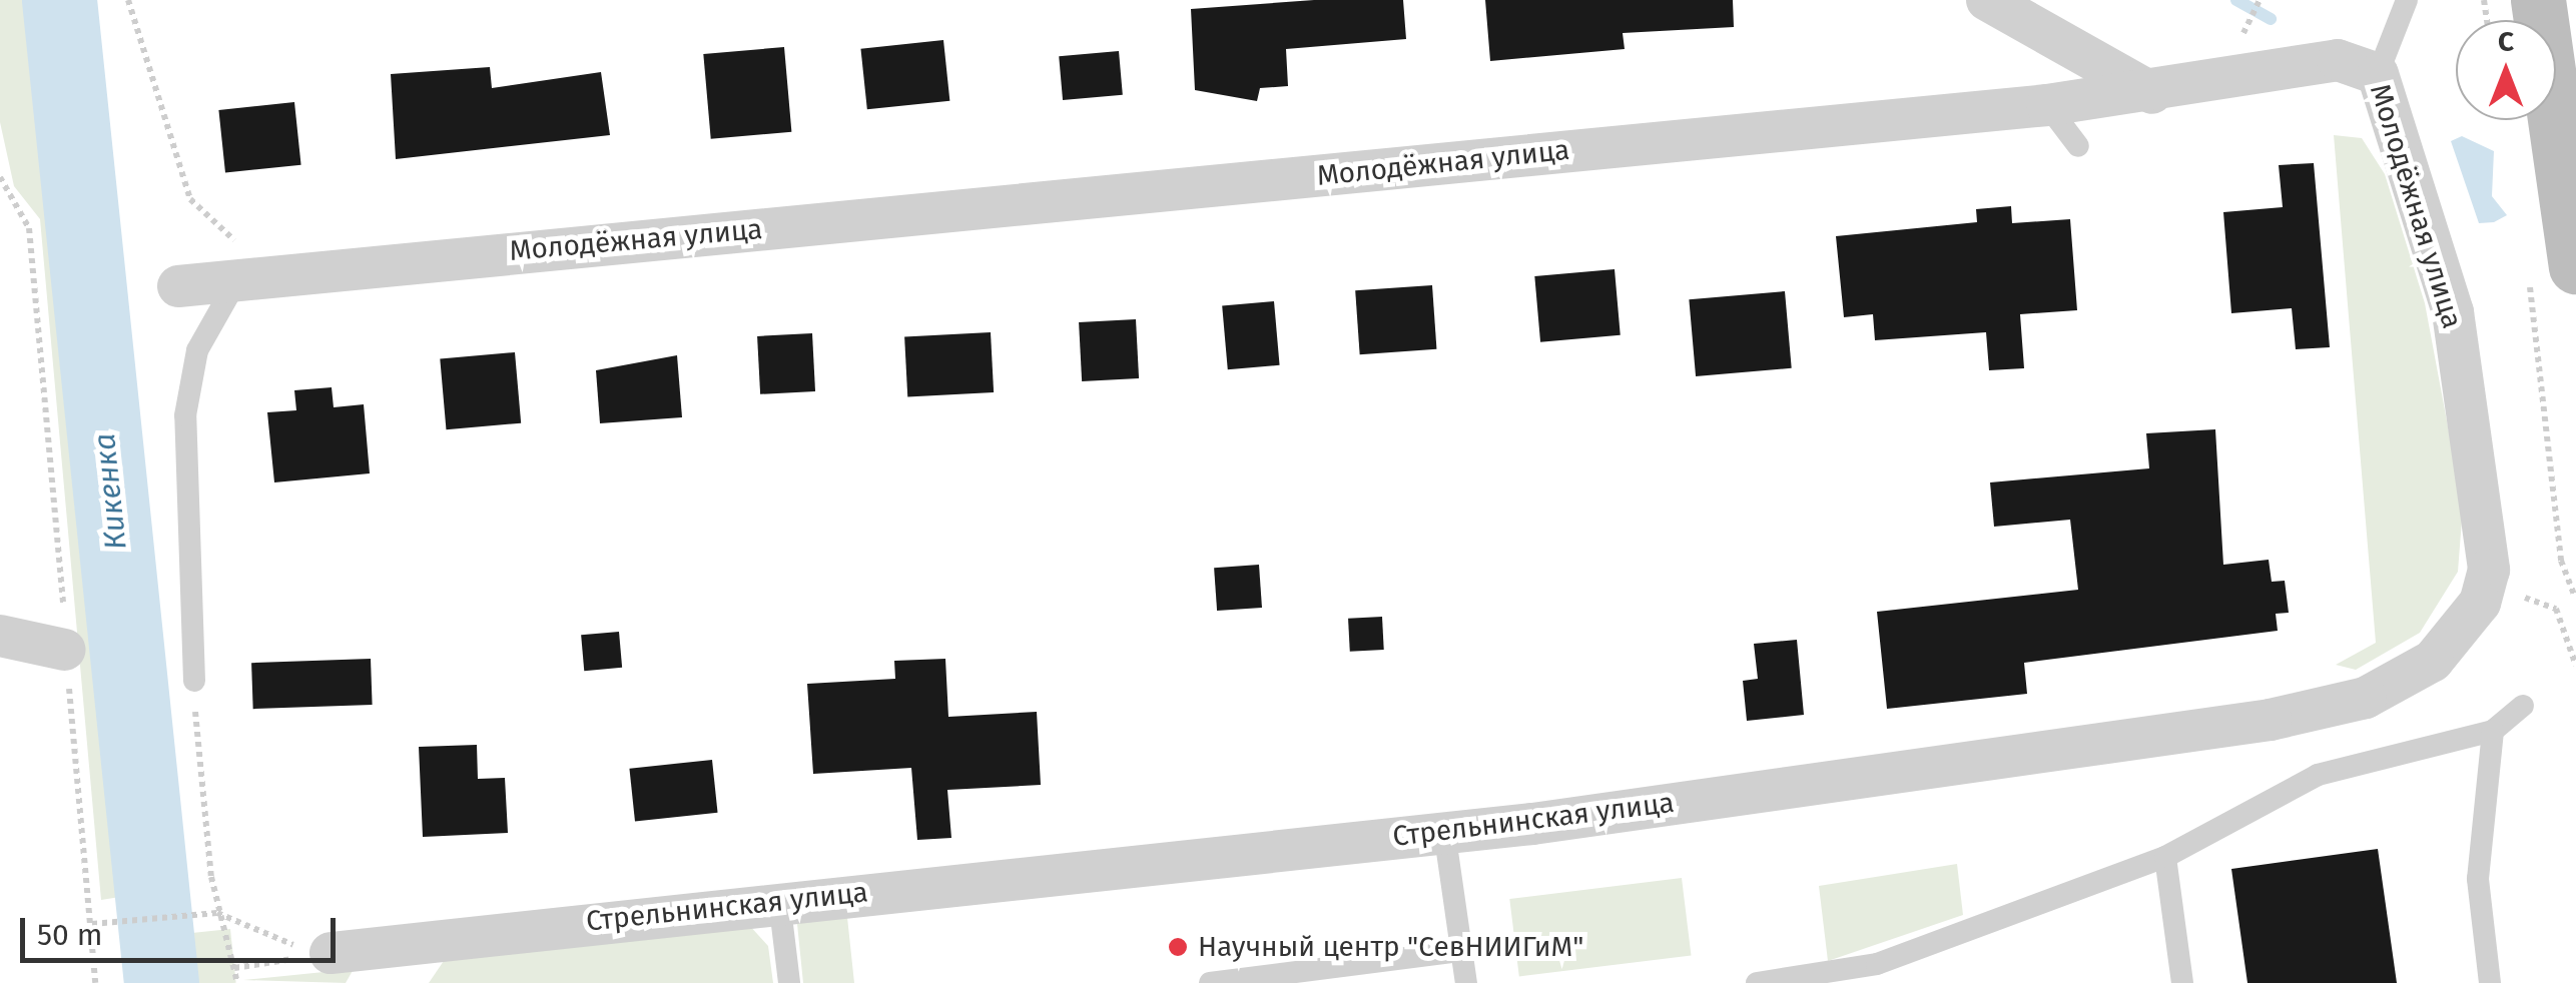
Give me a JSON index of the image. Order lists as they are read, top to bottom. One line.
{"streets":{"street":["Молодёжная улица","Стрельнинская улица"]},"crossings":[["Молодёжная улица","Стрельнинская улица"]],"water":["Кикенка"],"places":["Научный центр \"СевНИИГиМ\""],"scale_bar":"50 m","north":"top"}
